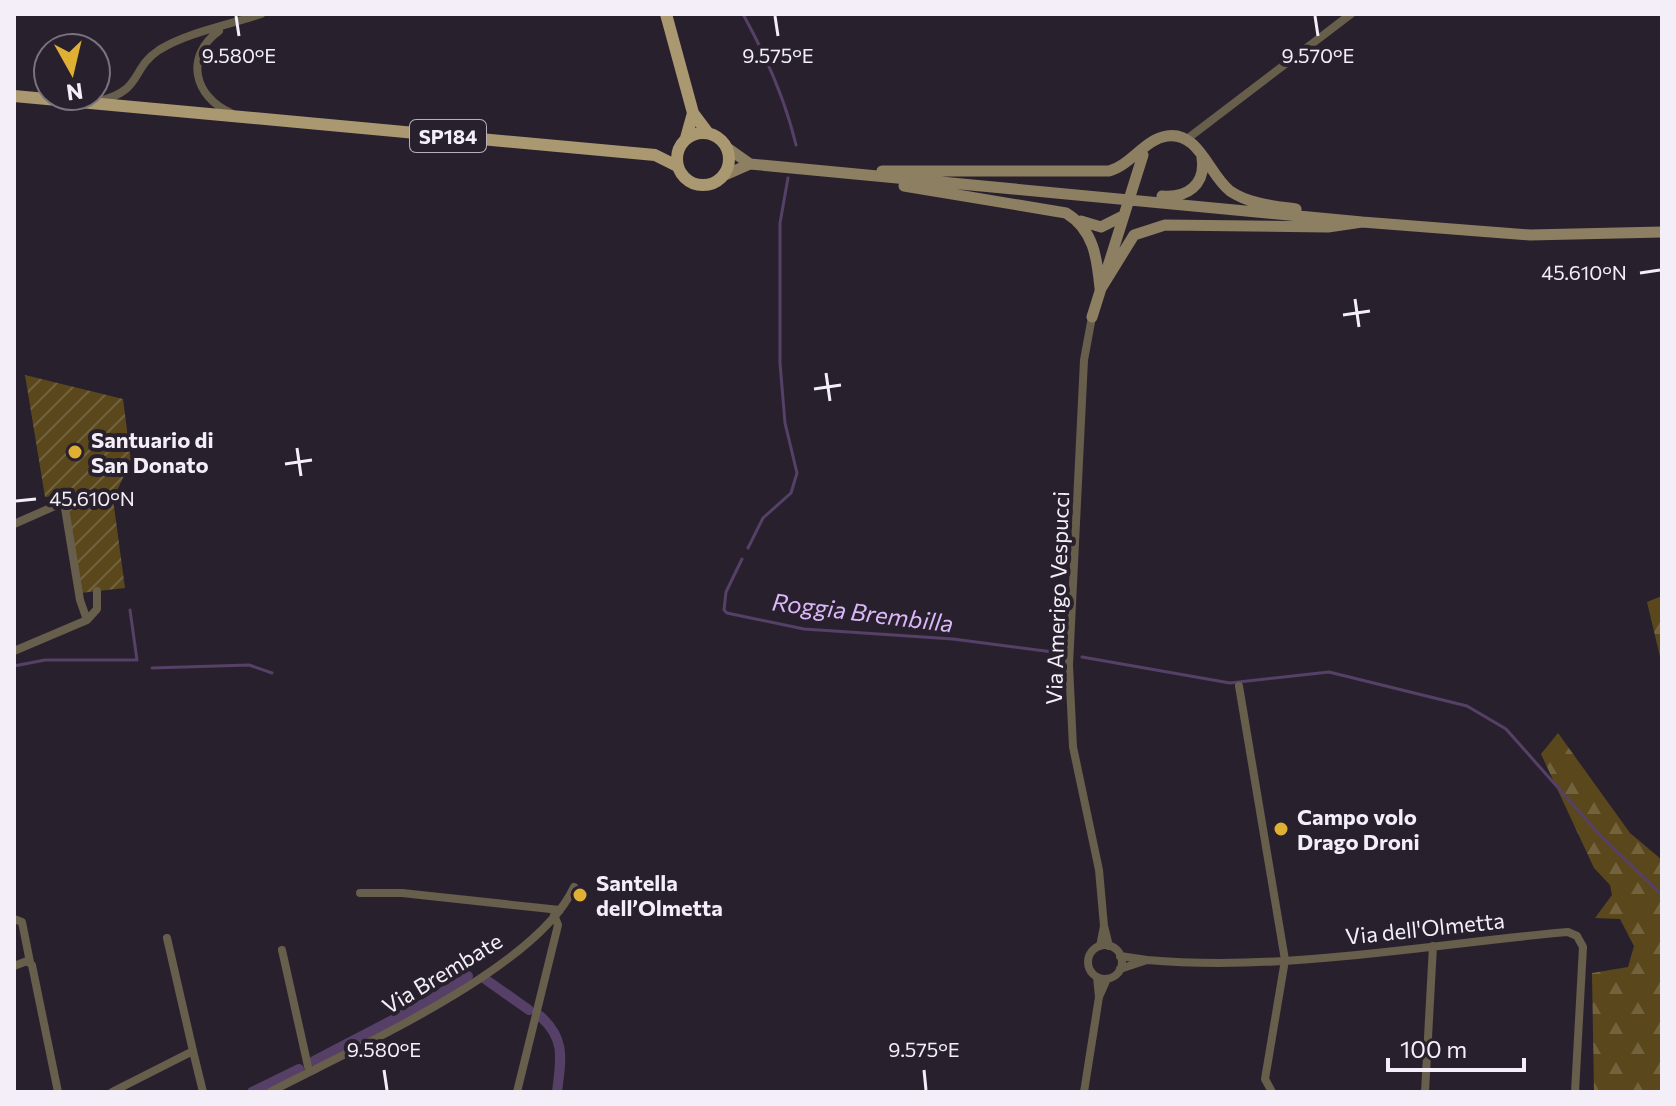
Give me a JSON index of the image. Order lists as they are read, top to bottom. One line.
{"streets":{"main road":["SP184"],"street":["Via Amerigo Vespucci","Via dell'Olmetta","Via Brembate"]},"crossings":[["Via Amerigo Vespucci","Via dell'Olmetta"]],"water":["Roggia Brembilla"],"places":["Santuario di San Donato","Campo volo Drago Droni","Santella dell’Olmetta"],"scale_bar":"100 m","north":"bottom","coordinates":["9.580°E","9.575°E","9.570°E","45.610°N"]}
